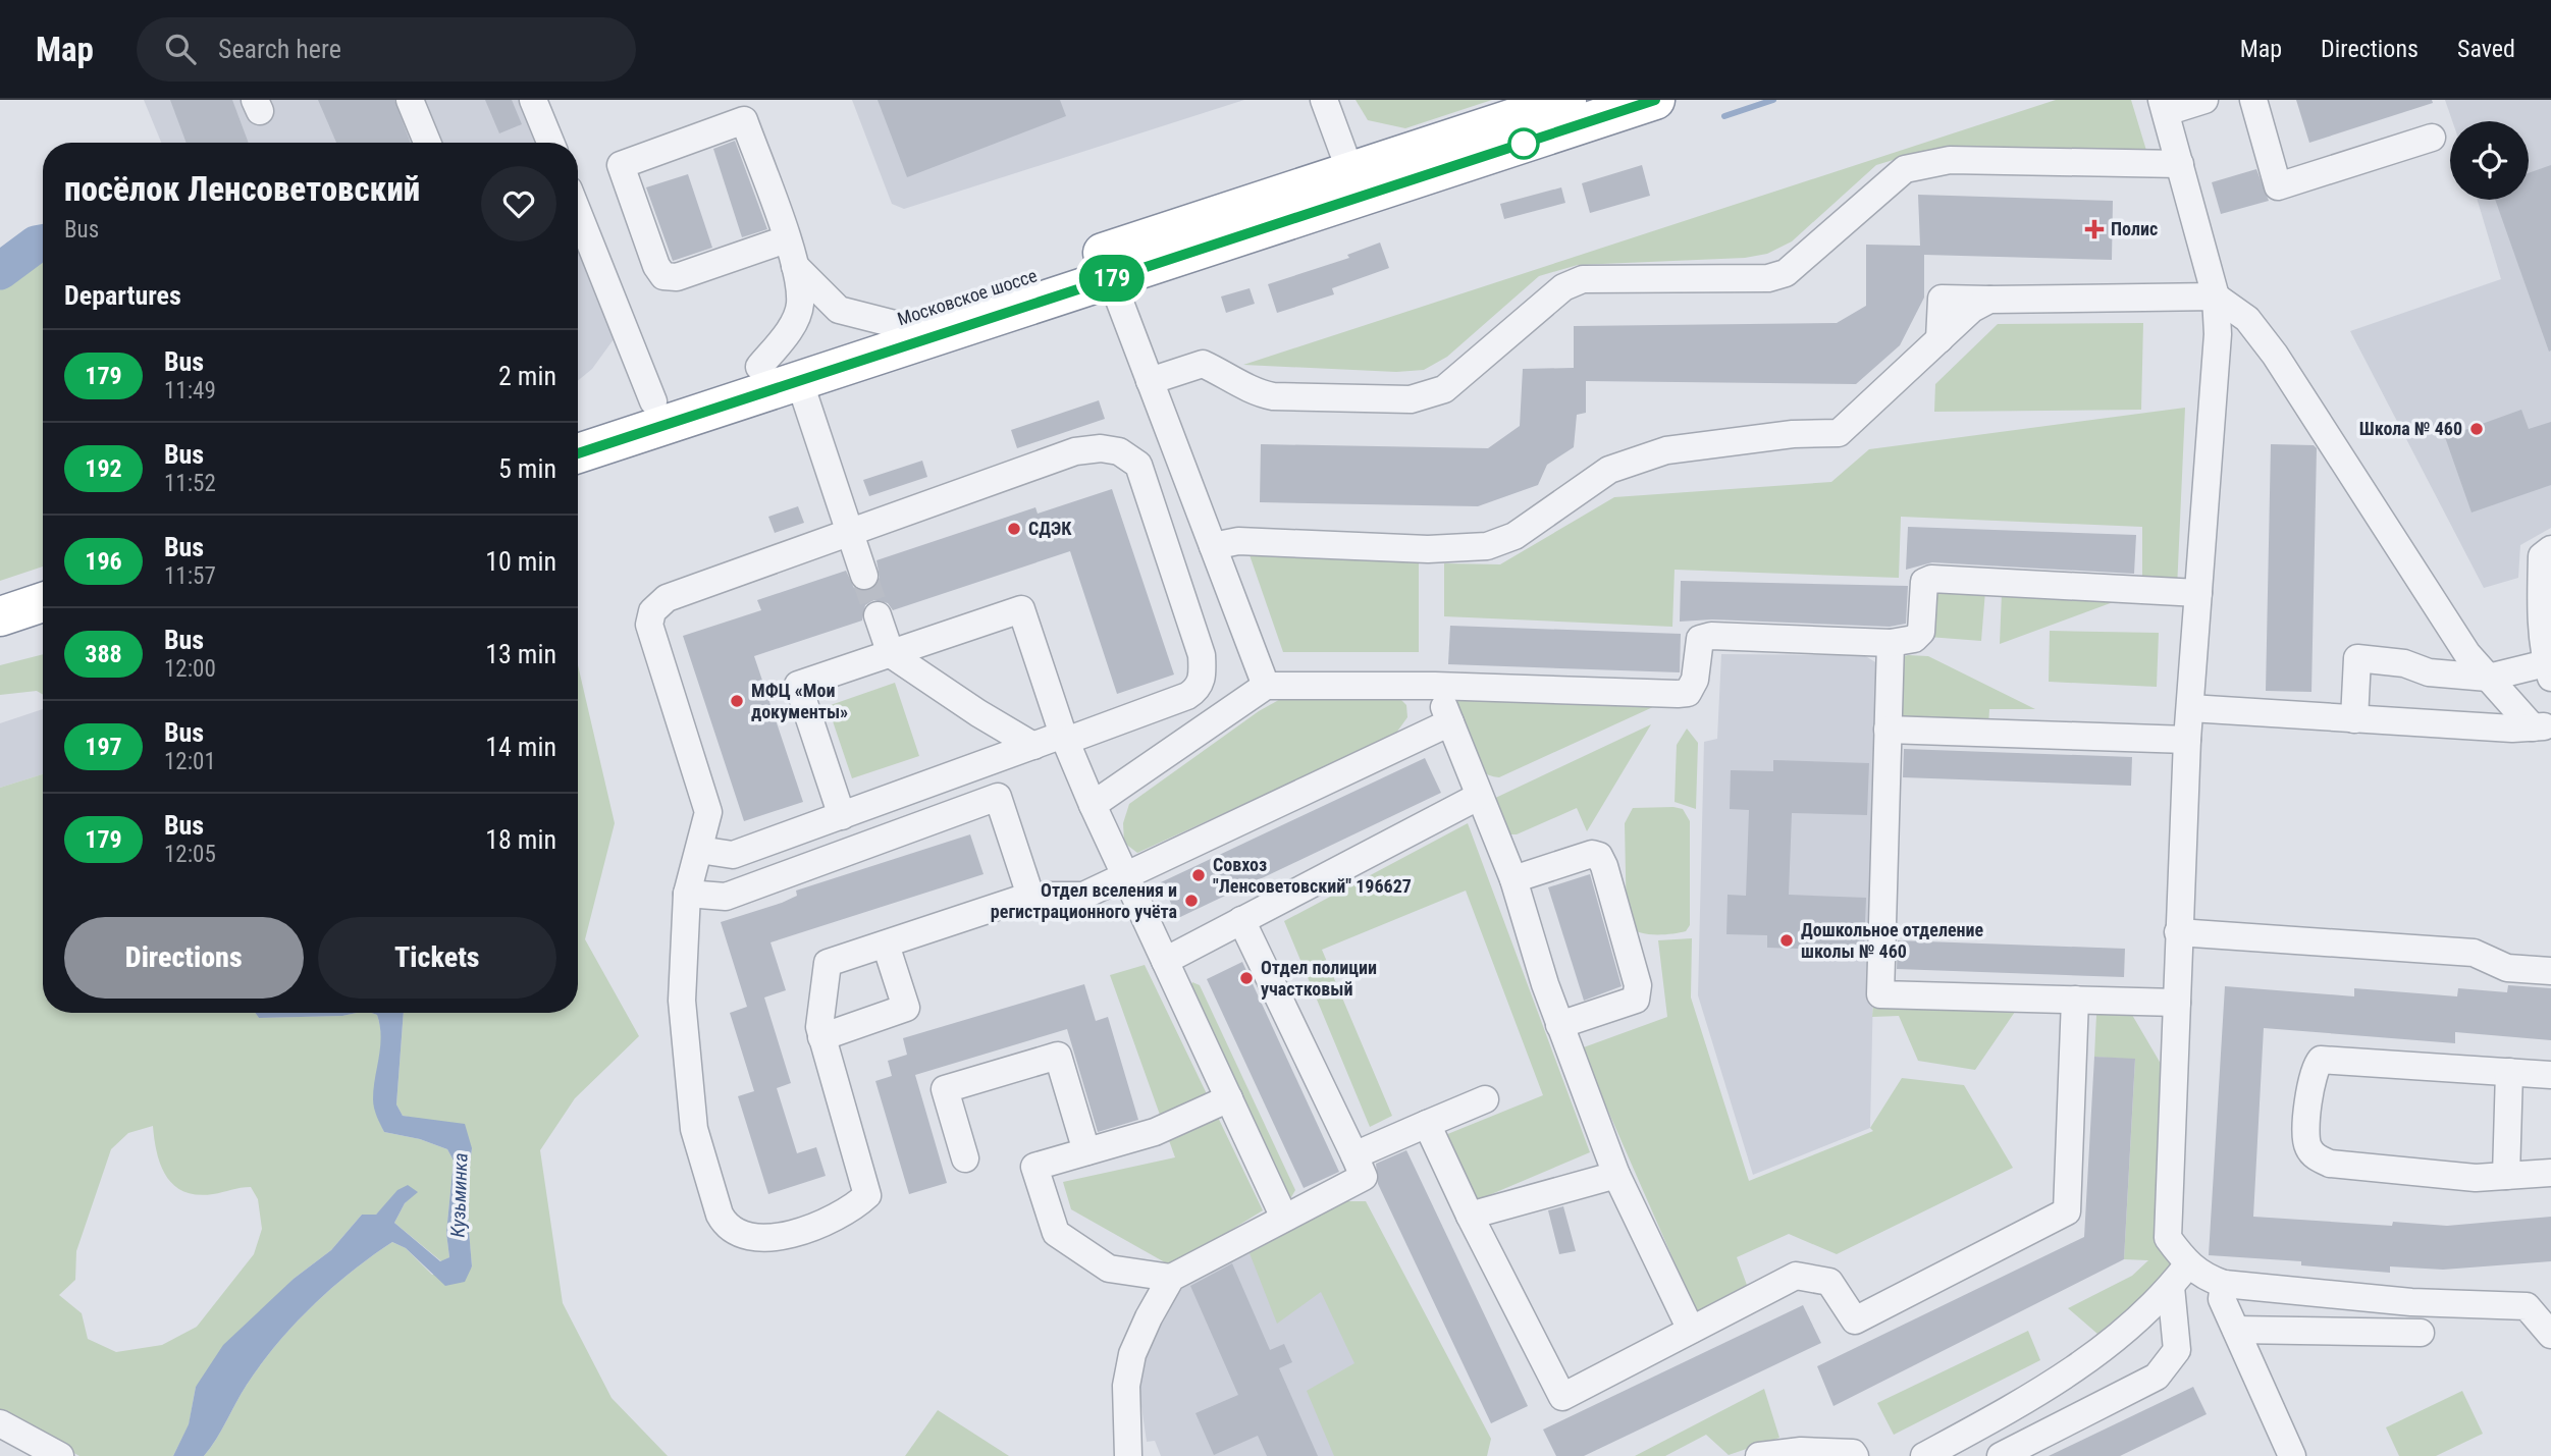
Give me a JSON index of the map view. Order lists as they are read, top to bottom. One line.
{"streets":{"highway":["Московское шоссе"]},"water":["Кузьминка"],"places":{"health":["Полис"],"other":["Школа № 460","СДЭК","МФЦ «Мои документы»","Совхоз \"Ленсоветовский\" 196627","Отдел вселения и регистрационного учёта","Дошкольное отделение школы № 460","Отдел полиции участковый"]},"lines":["bus line 179"],"page":{"header":"Map","search":"Search here","nav":["Map","Directions","Saved"],"on_map":"179","heading":[["посёлок Ленсоветовский","Bus"],"Departures"],"list":[{"mark":"179","name":"Bus","note":"11:49","value":"2 min"},{"mark":"192","name":"Bus","note":"11:52","value":"5 min"},{"mark":"196","name":"Bus","note":"11:57","value":"10 min"},{"mark":"388","name":"Bus","note":"12:00","value":"13 min"},{"mark":"197","name":"Bus","note":"12:01","value":"14 min"},{"mark":"179","name":"Bus","note":"12:05","value":"18 min"}],"buttons":["Directions","Tickets"]}}
